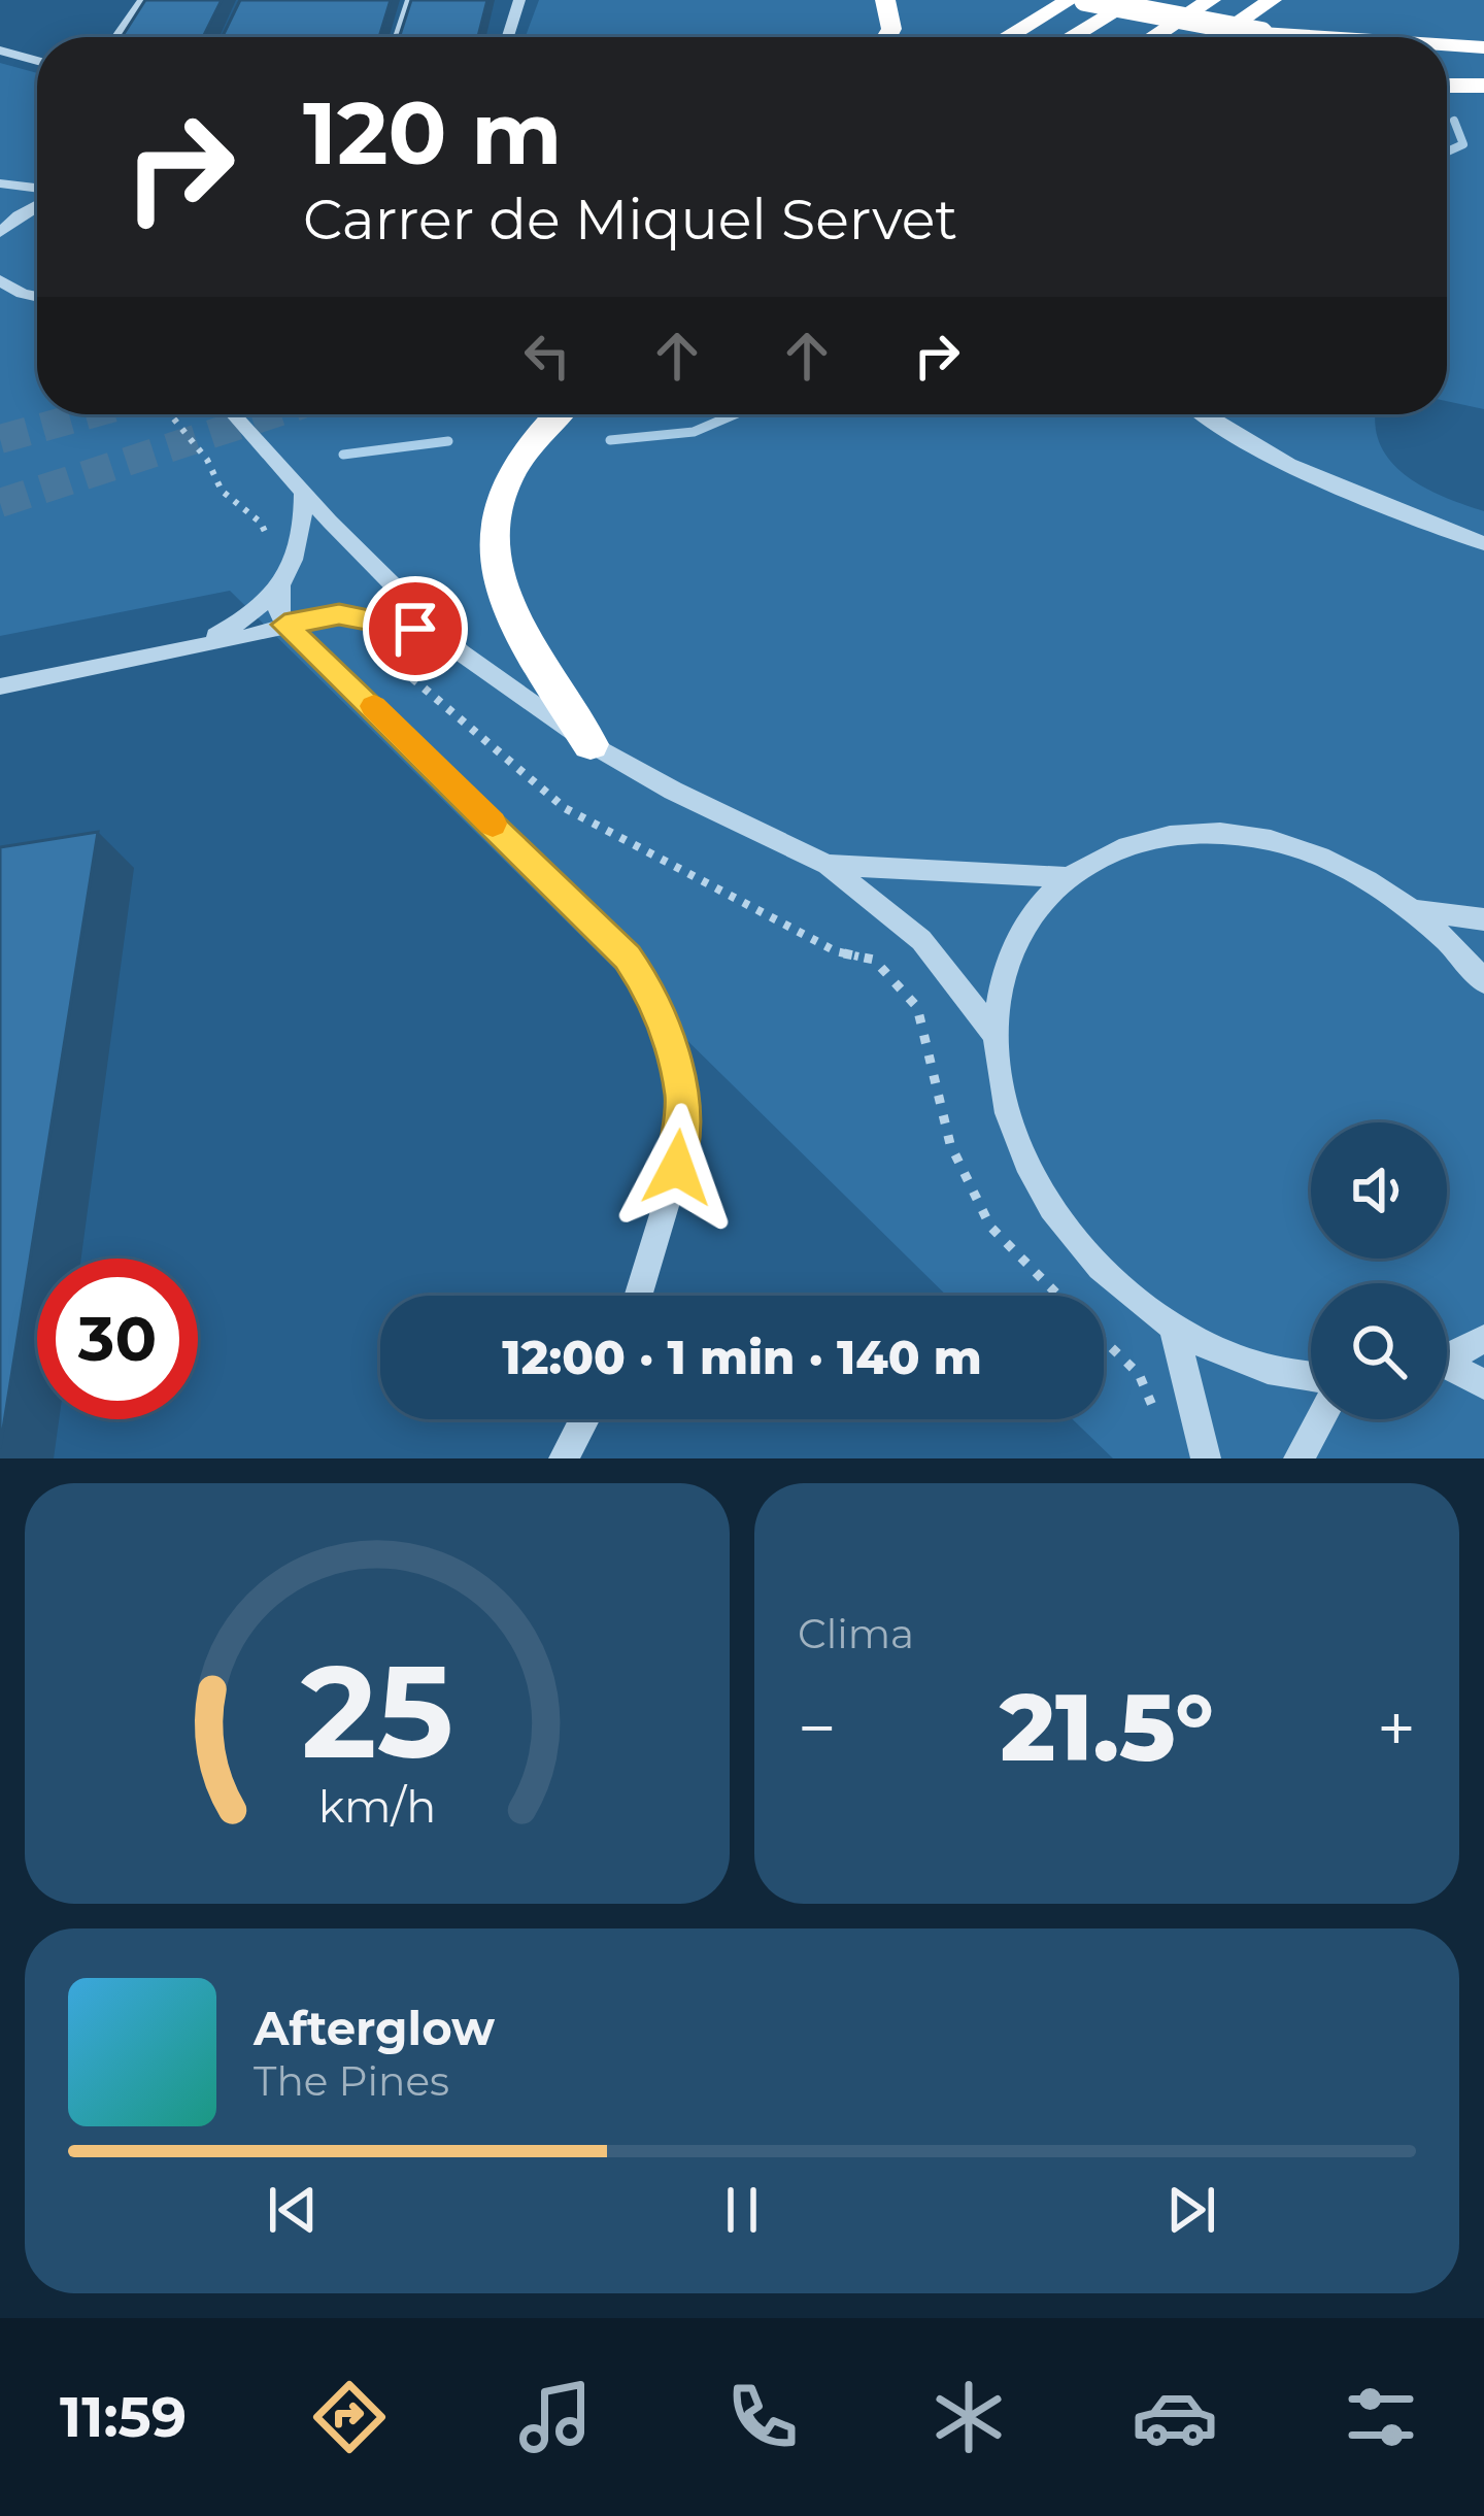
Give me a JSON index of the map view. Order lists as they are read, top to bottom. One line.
{"page":{"turn":["120 m","Carrer de Miquel Servet"],"limit":"30","trip":"12:00 · 1 min · 140 m","tile":"Clima","heat":["−","21.5°","+"],"song":["Afterglow","The Pines"],"tabs":"11:59","gauge":["25","km/h"]}}
